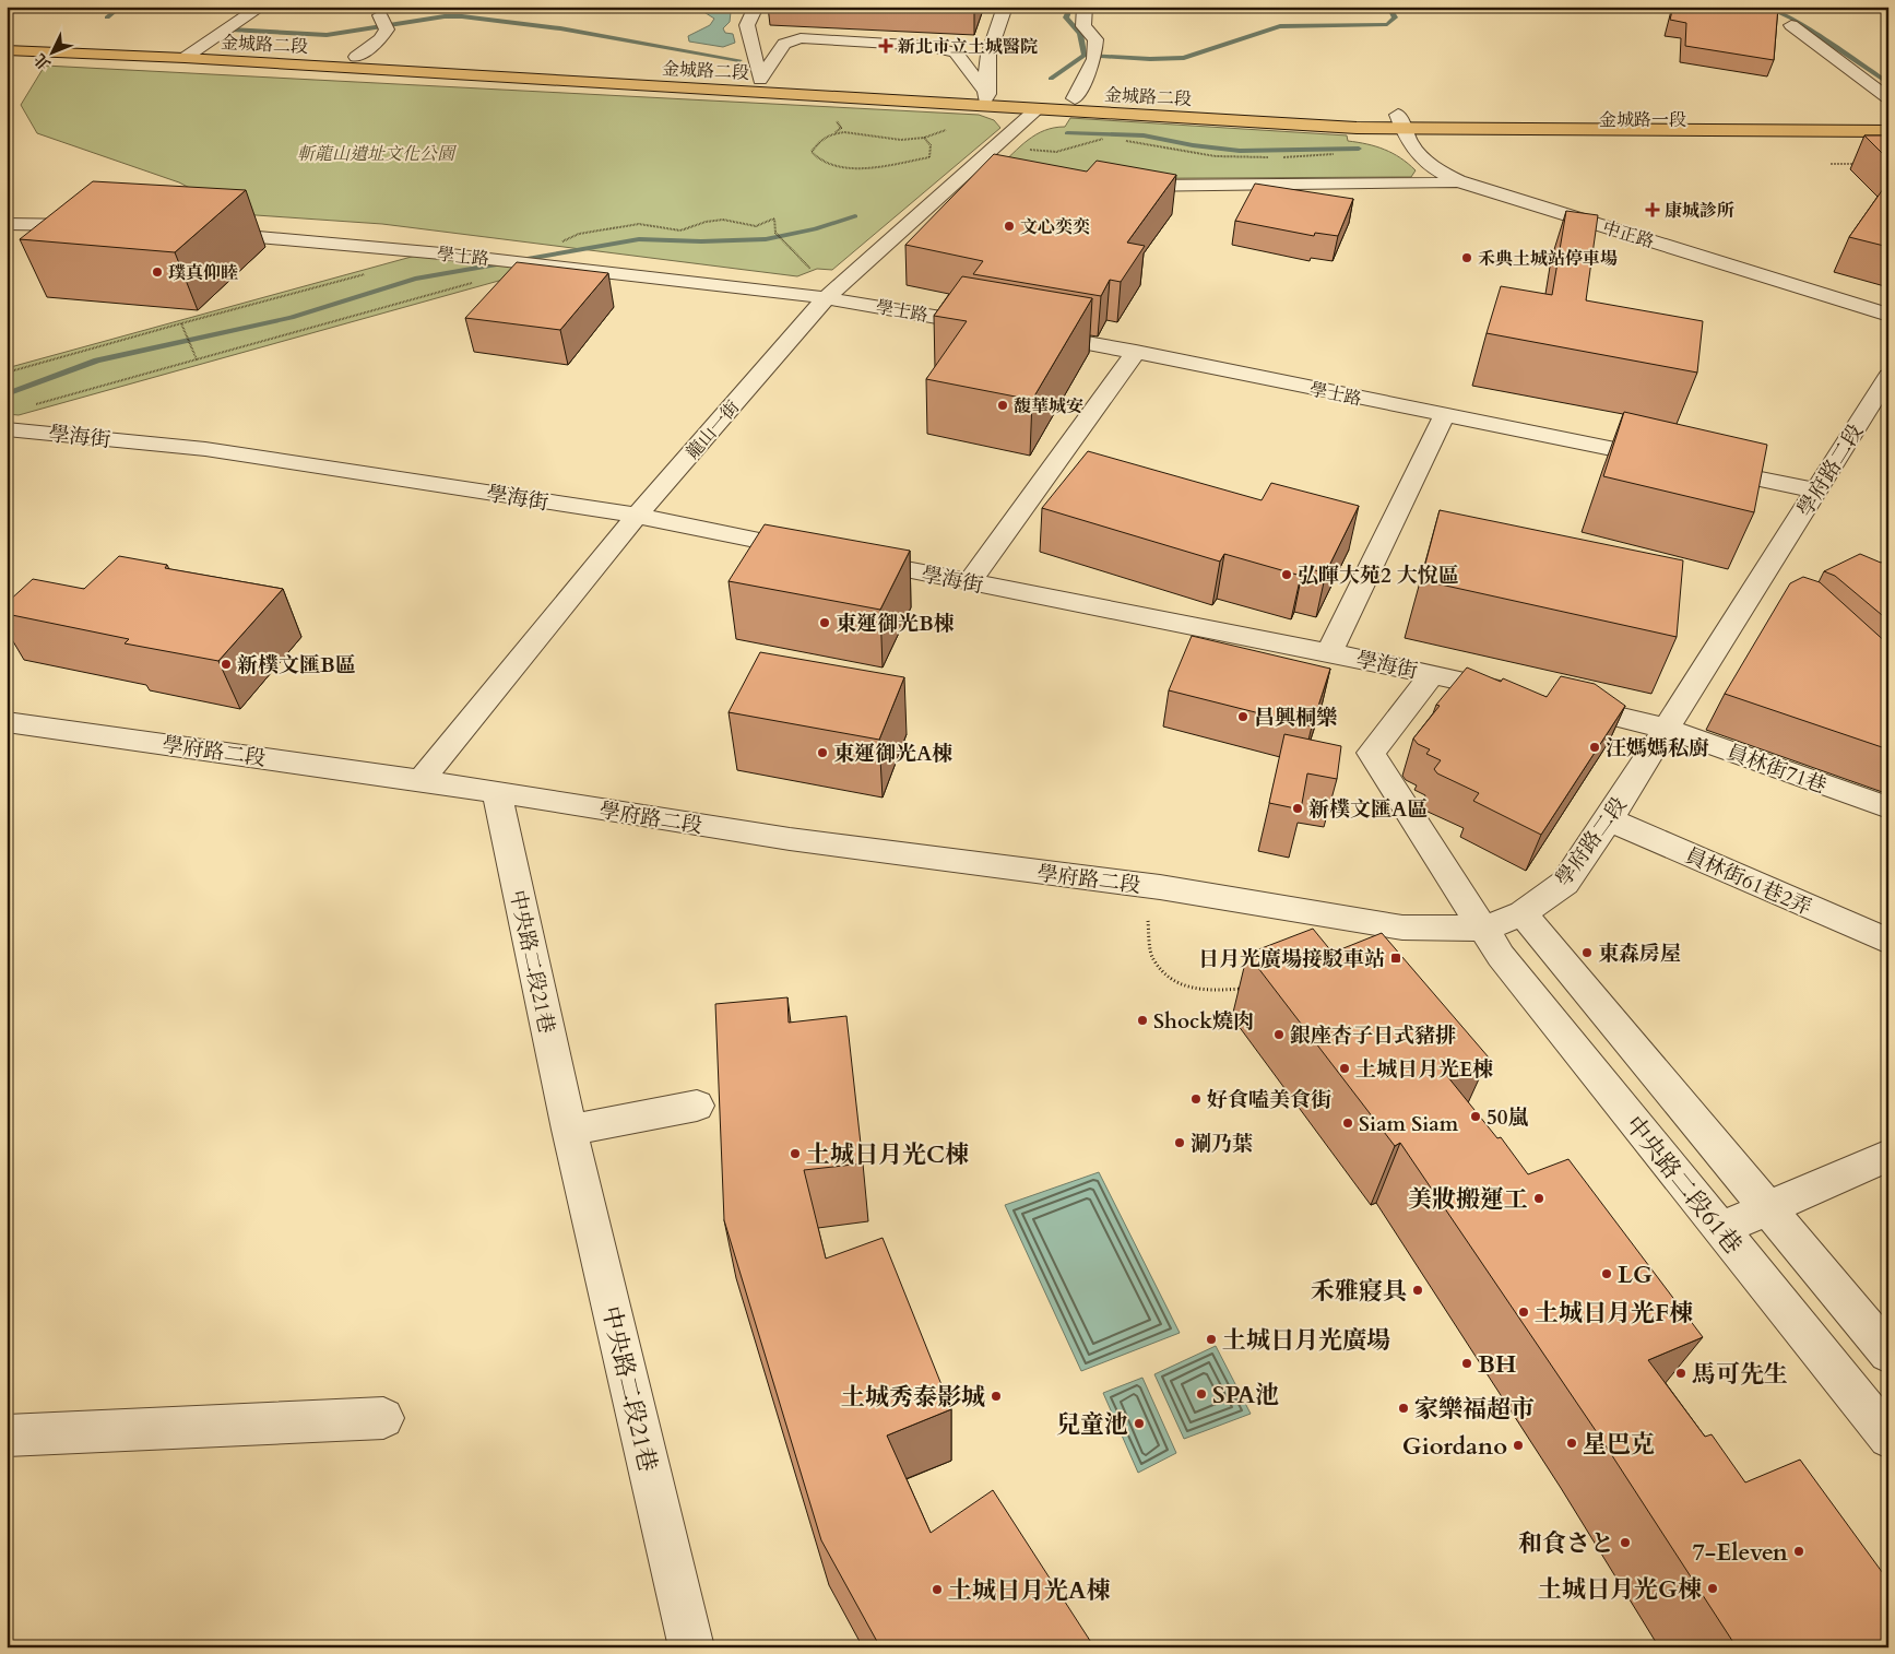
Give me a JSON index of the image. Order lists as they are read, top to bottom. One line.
{"streets":{"main road":["金城路二段","金城路一段"],"street":["中正路","學士路","龍山一街","學海街","學府路二段","員林街71巷","員林街61巷2弄","中央路二段21巷","中央路二段61巷"]},"crossings":[["金城路二段","金城路一段"],["金城路二段","中正路"],["金城路二段","龍山一街"],["金城路一段","中正路"],["學士路","龍山一街"],["龍山一街","學海街"],["龍山一街","學府路二段"],["學海街","中央路二段61巷"],["學府路二段","員林街71巷"],["學府路二段","員林街61巷2弄"],["學府路二段","中央路二段21巷"],["學府路二段","中央路二段61巷"]],"parks":["斬龍山遺址文化公園"],"places":{"health":["新北市立土城醫院","康城診所"],"other":["文心奕奕","禾典土城站停車場","璞真仰睦","馥華城安","弘暉大苑2 大悅區","東運御光B棟","新樸文匯B區","昌興桐樂","汪媽媽私廚","東運御光A棟","新樸文匯A區","東森房屋","Shock燒肉","銀座杏子日式豬排","土城日月光E棟","好食嗑美食街","50嵐","Siam Siam","涮乃葉","土城日月光C棟","美妝搬運工","LG","禾雅寢具","土城日月光F棟","土城日月光廣場","BH","馬可先生","SPA池","土城秀泰影城","家樂福超市","兒童池","星巴克","Giordano","和食さと","7-Eleven","土城日月光G棟","土城日月光A棟"],"transit":["日月光廣場接駁車站"]},"north":"bottom left"}
